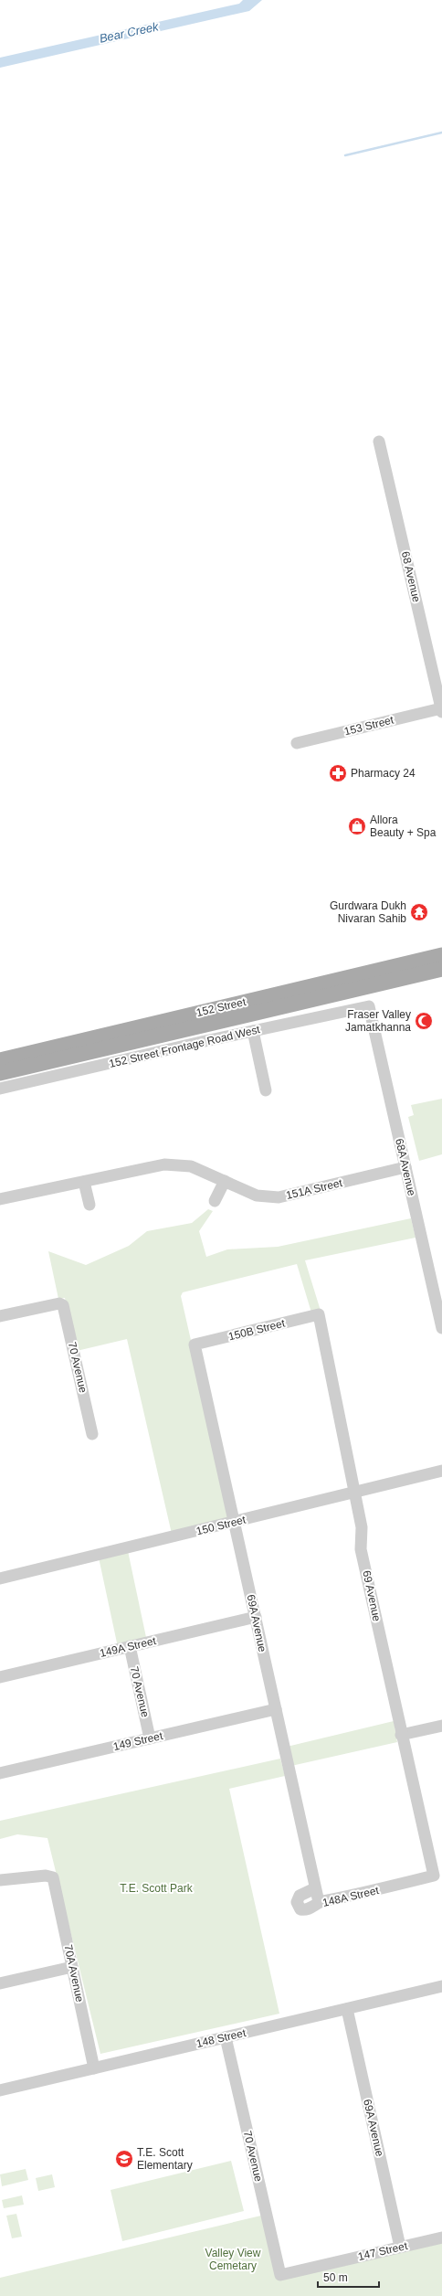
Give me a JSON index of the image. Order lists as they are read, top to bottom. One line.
{"streets":{"main road":["152 Street"],"street":["68 Avenue","153 Street","152 Street Frontage Road West","68A Avenue","151A Street","150B Street","70 Avenue","150 Street","69 Avenue","69A Avenue","149A Street","149 Street","148A Street","70A Avenue","148 Street","147 Street"]},"crossings":[["68 Avenue","153 Street"],["152 Street Frontage Road West","68A Avenue"],["68A Avenue","151A Street"],["150B Street","69 Avenue"],["150B Street","69A Avenue"],["70 Avenue","149A Street"],["70 Avenue","149 Street"],["70 Avenue","148 Street"],["70 Avenue","147 Street"],["150 Street","69 Avenue"],["150 Street","69A Avenue"],["69 Avenue","148A Street"],["69A Avenue","149A Street"],["69A Avenue","149 Street"],["69A Avenue","148A Street"],["69A Avenue","148 Street"],["69A Avenue","147 Street"],["70A Avenue","148 Street"]],"water":["Bear Creek"],"parks":["T.E. Scott Park","Valley View Cemetary"],"places":{"pharmacy":["Pharmacy 24"],"shop":["Allora Beauty + Spa"],"temple":["Gurdwara Dukh Nivaran Sahib"],"mosque":["Fraser Valley Jamatkhanna"],"school or university":["T.E. Scott Elementary"]},"scale_bar":"50 m"}
